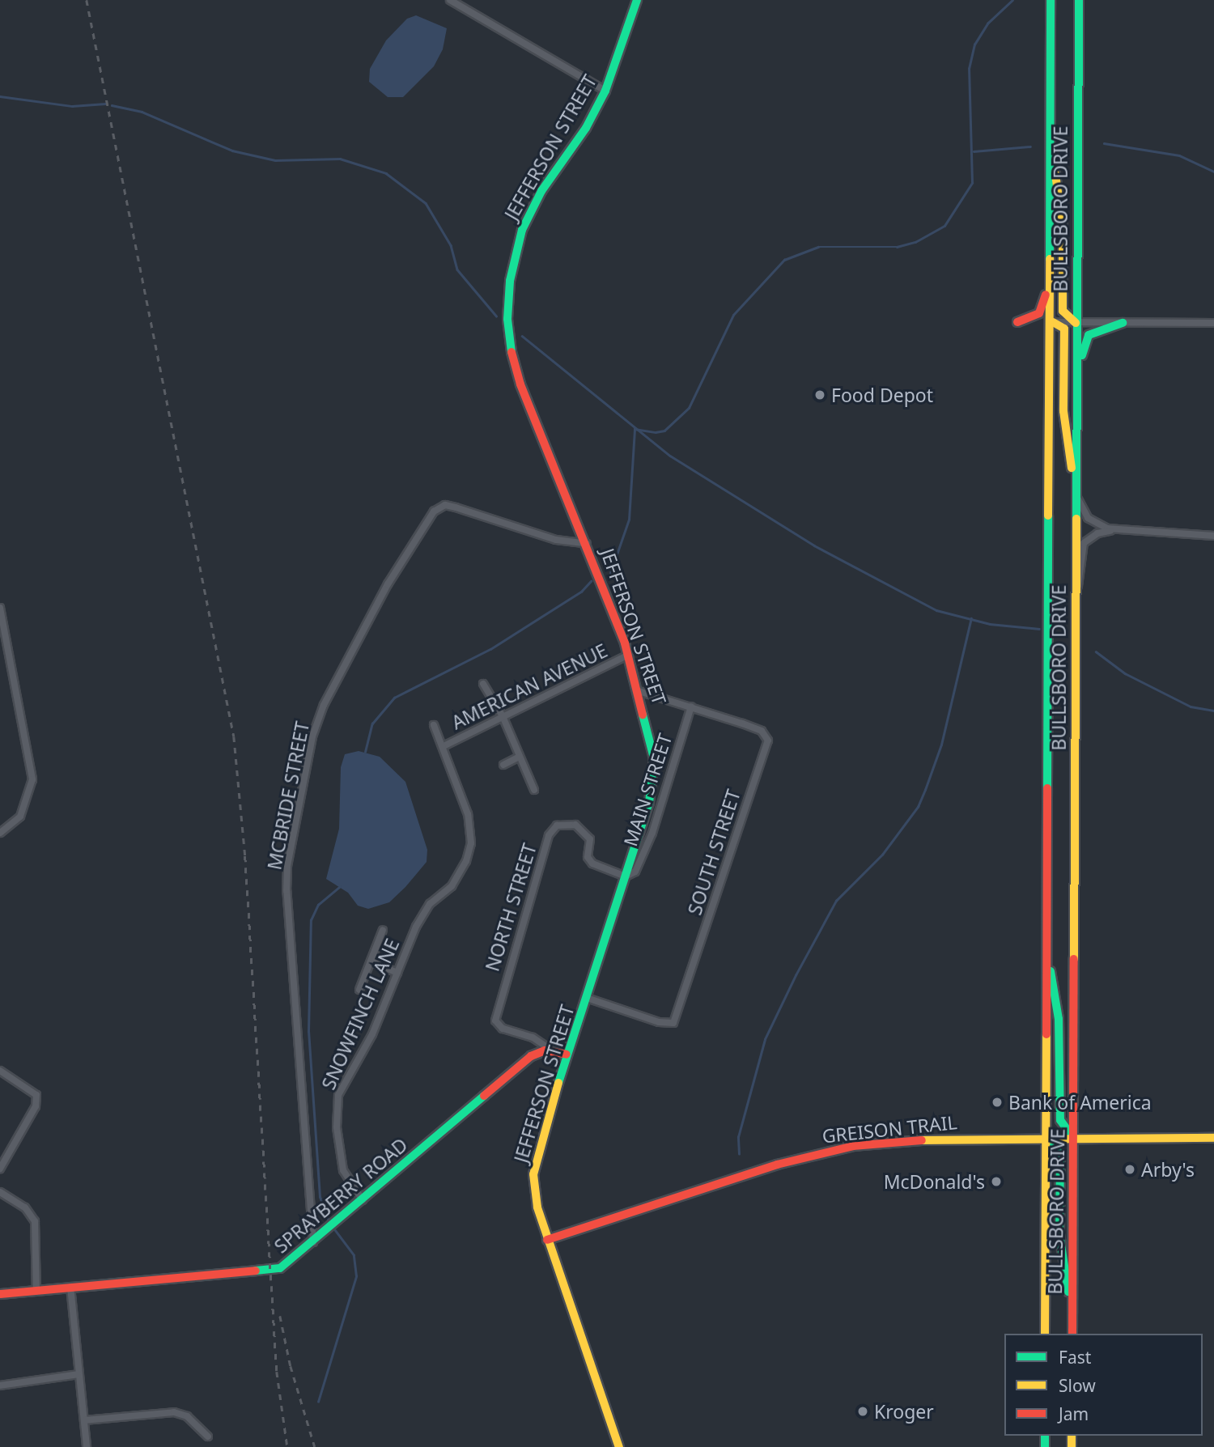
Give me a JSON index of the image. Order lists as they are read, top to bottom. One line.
{"streets":{"main road":["JEFFERSON STREET","BULLSBORO DRIVE","GREISON TRAIL","SPRAYBERRY ROAD"],"street":["AMERICAN AVENUE","MAIN STREET","MCBRIDE STREET","SOUTH STREET","NORTH STREET","SNOWFINCH LANE"]},"crossings":[["JEFFERSON STREET","AMERICAN AVENUE"],["JEFFERSON STREET","MAIN STREET"],["JEFFERSON STREET","MCBRIDE STREET"],["JEFFERSON STREET","SOUTH STREET"],["JEFFERSON STREET","NORTH STREET"],["JEFFERSON STREET","GREISON TRAIL"],["BULLSBORO DRIVE","GREISON TRAIL"],["AMERICAN AVENUE","SNOWFINCH LANE"],["MAIN STREET","SOUTH STREET"],["MAIN STREET","NORTH STREET"],["MCBRIDE STREET","SPRAYBERRY ROAD"],["NORTH STREET","SPRAYBERRY ROAD"],["SNOWFINCH LANE","SPRAYBERRY ROAD"]],"places":["Food Depot","Bank of America","Arby's","McDonald's","Kroger"],"legend":["Fast","Slow","Jam"]}
